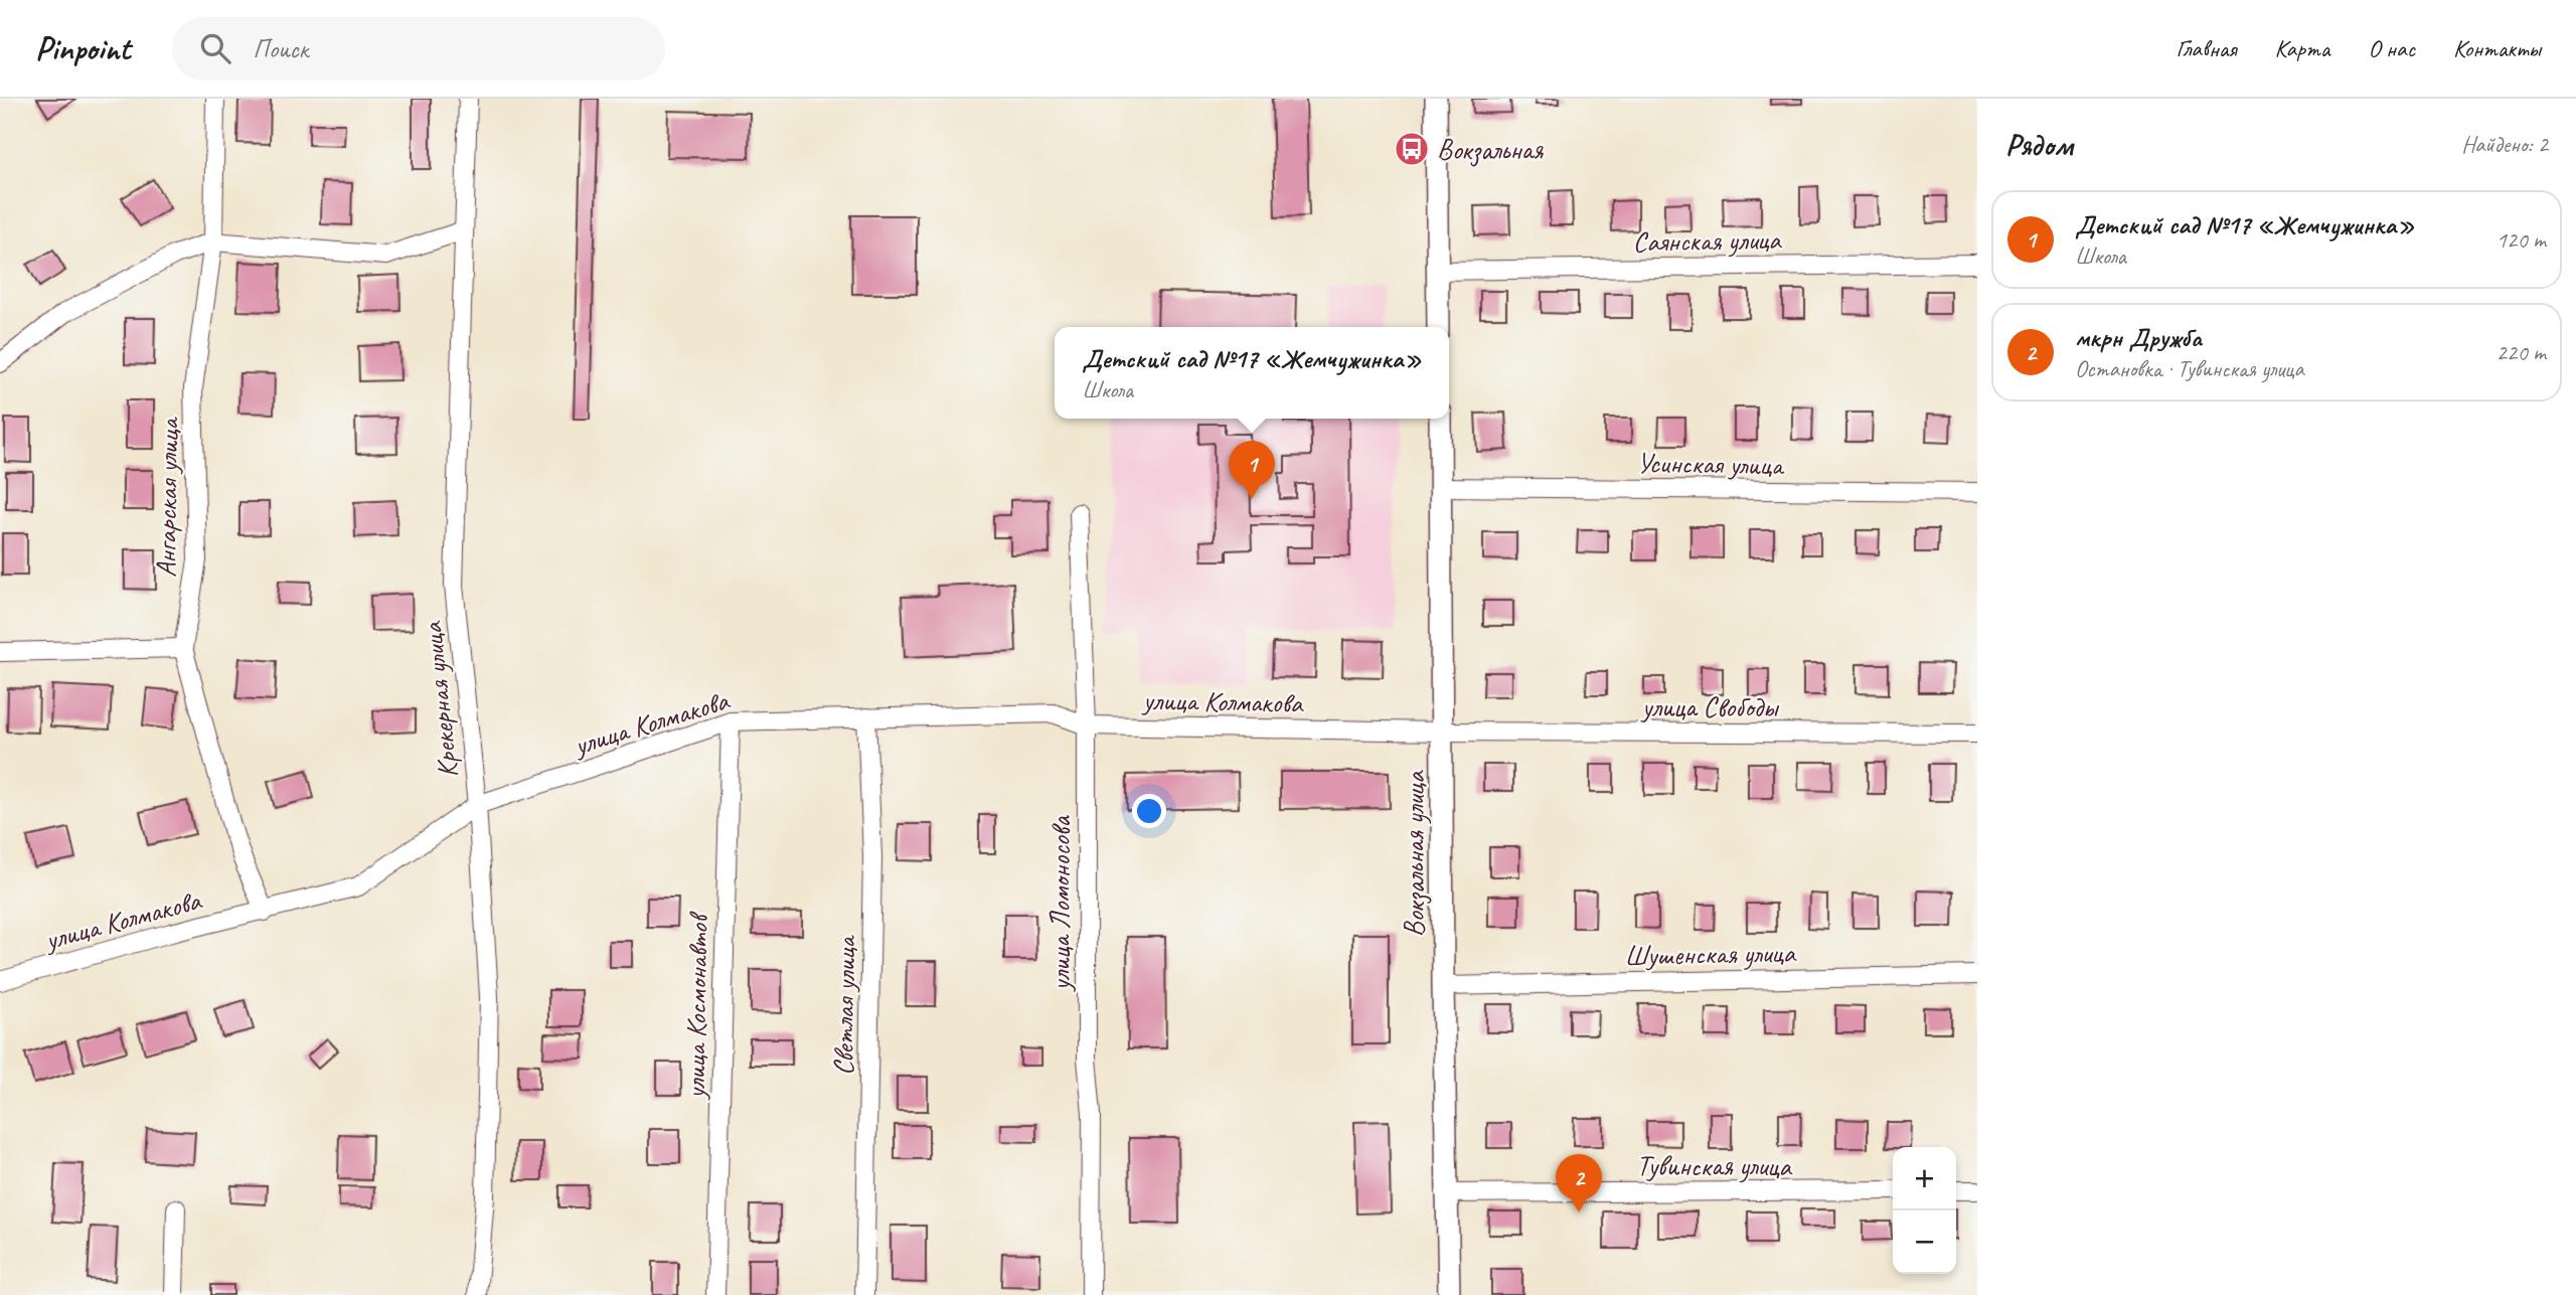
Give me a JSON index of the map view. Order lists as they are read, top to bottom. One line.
{"streets":{"street":["Саянская улица","Усинская улица","Ангарская улица","Крекерная улица","улица Колмакова","улица Свободы","Вокзальная улица","улица Ломоносова","Шушенская улица","Светлая улица","улица Космонавтов","Тувинская улица"]},"crossings":[["Усинская улица","Вокзальная улица"],["Ангарская улица","улица Колмакова"],["Крекерная улица","улица Колмакова"],["улица Колмакова","улица Свободы"],["улица Колмакова","Вокзальная улица"],["улица Колмакова","улица Ломоносова"],["улица Колмакова","Светлая улица"],["улица Колмакова","улица Космонавтов"],["улица Свободы","Вокзальная улица"],["Вокзальная улица","Шушенская улица"],["Вокзальная улица","Тувинская улица"]],"places":{"bus stop":["Вокзальная"]},"page":{"header":"Pinpoint","search":"Поиск","nav":["Главная","Карта","О нас","Контакты"],"heading":["Рядом","Найдено: 2"],"list":[{"mark":"1","name":"Детский сад №17 «Жемчужинка»","note":"Школа","value":"120 m"},{"mark":"2","name":"мкрн Дружба","note":"Остановка · Тувинская улица","value":"220 m"}],"popup":["Детский сад №17 «Жемчужинка»","Школа"],"pins":["1","2"],"map_buttons":["+","−"]}}
